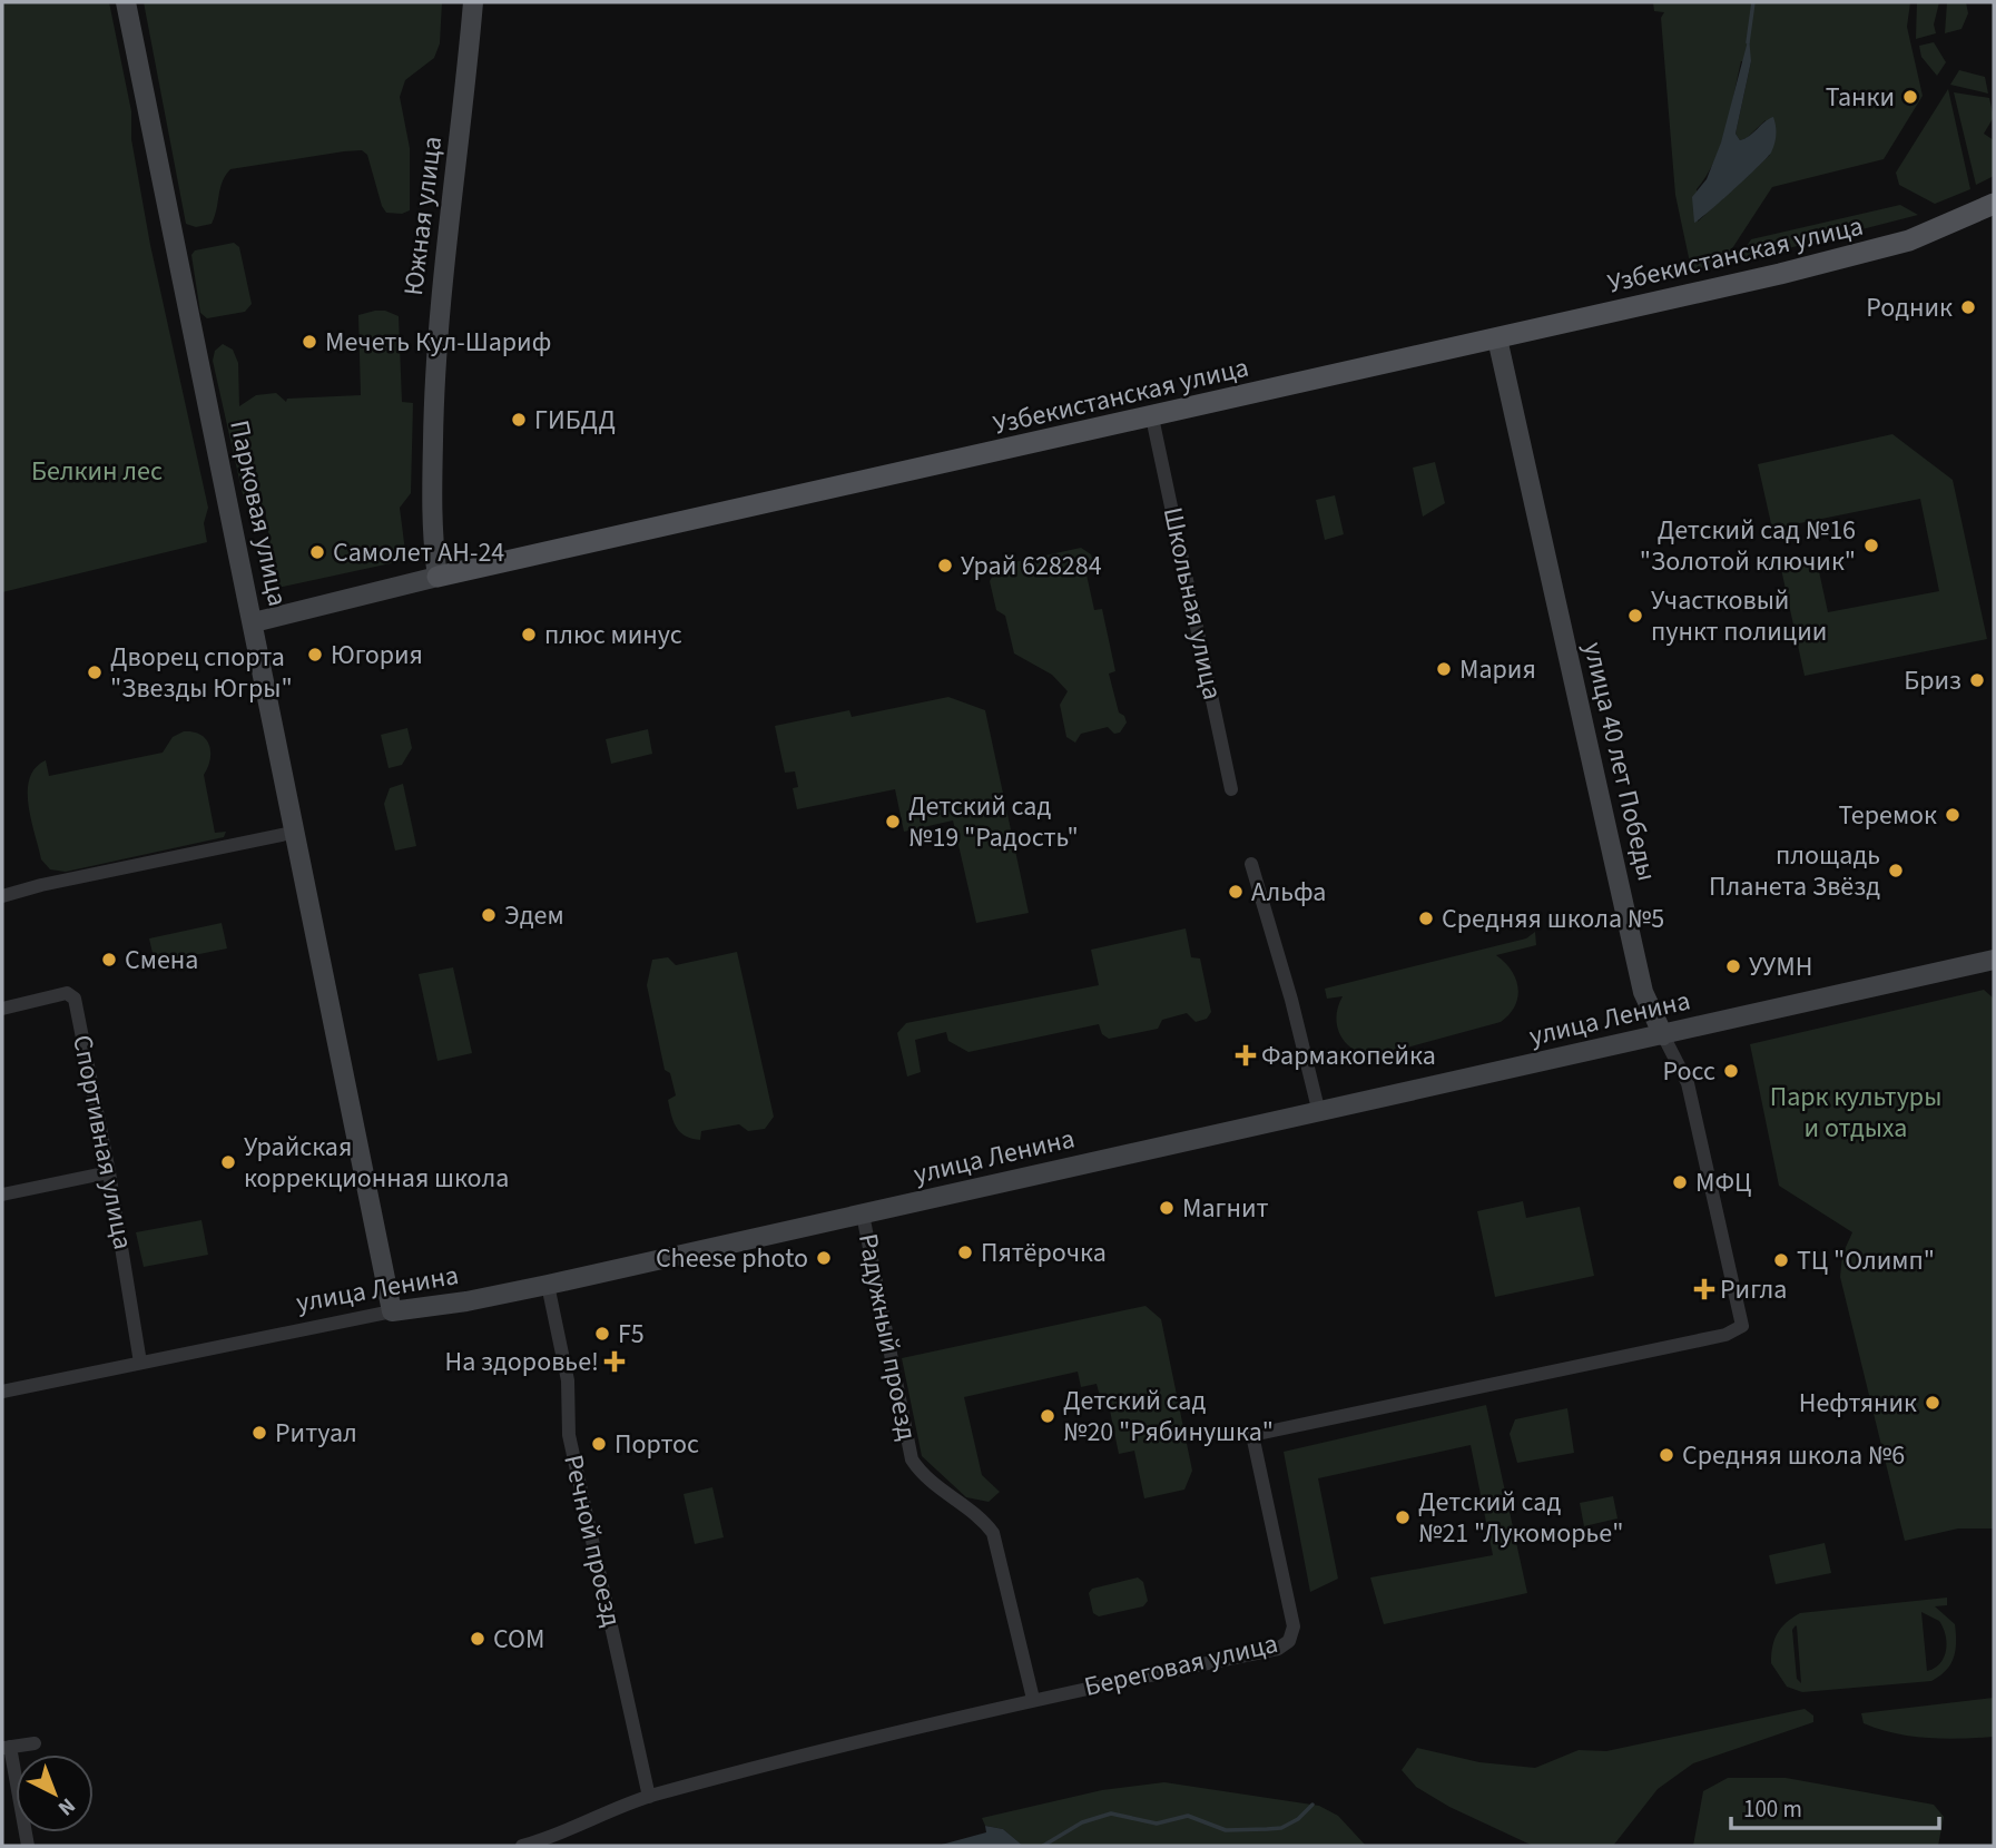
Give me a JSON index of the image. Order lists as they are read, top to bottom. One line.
{"streets":{"main road":["Южная улица","Узбекистанская улица","Парковая улица","улица 40 лет Победы","улица Ленина"],"street":["Школьная улица","Спортивная улица","Радужный проезд","Речной проезд","Береговая улица"]},"crossings":[["Южная улица","Узбекистанская улица"],["Узбекистанская улица","Парковая улица"],["Узбекистанская улица","Школьная улица"],["Узбекистанская улица","улица 40 лет Победы"],["Парковая улица","улица Ленина"],["улица 40 лет Победы","улица Ленина"],["улица 40 лет Победы","Береговая улица"],["улица Ленина","Спортивная улица"],["улица Ленина","Радужный проезд"],["улица Ленина","Речной проезд"],["Радужный проезд","Береговая улица"],["Речной проезд","Береговая улица"]],"parks":["Белкин лес","Парк культуры и отдыха"],"places":{"other":["Танки","Родник","Мечеть Кул-Шариф","ГИБДД","Детский сад №16 \"Золотой ключик\"","Самолет АН-24","Урай 628284","Участковый пункт полиции","плюс минус","Югория","Мария","Дворец спорта \"Звезды Югры\"","Бриз","Теремок","Детский сад №19 \"Радость\"","площадь Планета Звёзд","Альфа","Эдем","Средняя школа №5","Смена","УУМН","Росс","Урайская коррекционная школа","МФЦ","Магнит","Пятёрочка","Cheese photo","ТЦ \"Олимп\"","F5","Нефтяник","Детский сад №20 \"Рябинушка\"","Ритуал","Портос","Средняя школа №6","Детский сад №21 \"Лукоморье\"","СОМ"],"health":["Фармакопейка","Ригла","На здоровье!"]},"scale_bar":"100 m","north":"bottom right"}
